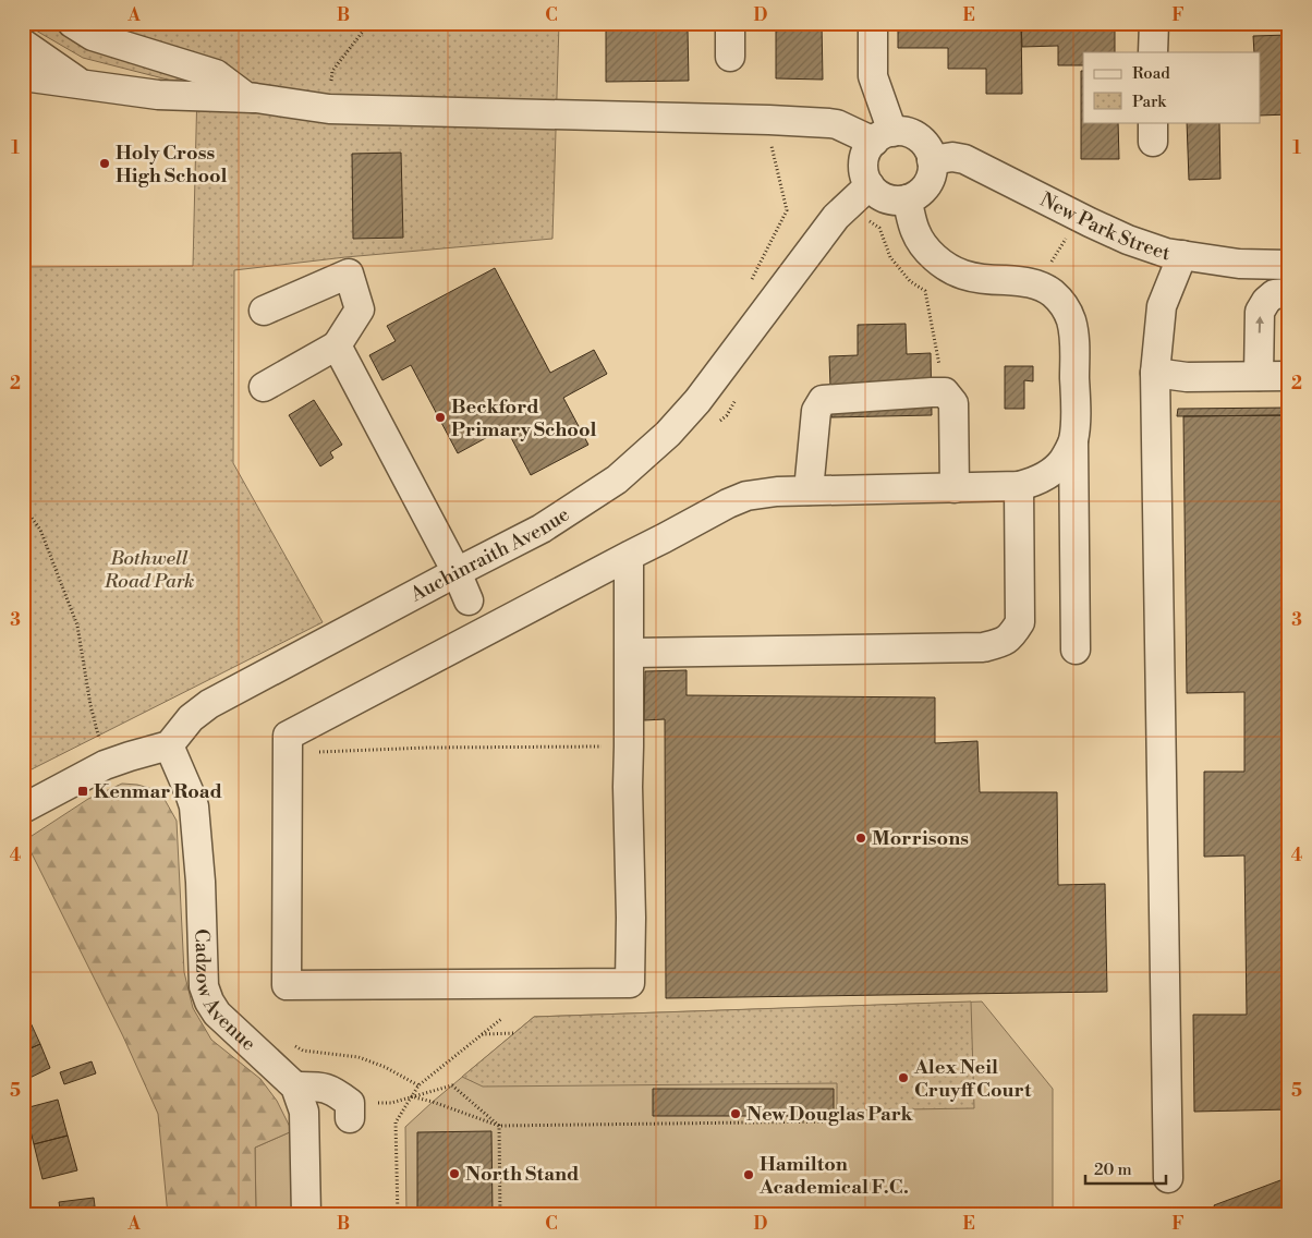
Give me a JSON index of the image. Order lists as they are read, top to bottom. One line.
{"streets":{"street":["New Park Street","Auchinraith Avenue","Cadzow Avenue"]},"crossings":[["New Park Street","Auchinraith Avenue"],["Auchinraith Avenue","Cadzow Avenue"]],"parks":["Bothwell Road Park"],"places":{"other":["Holy Cross High School","Beckford Primary School","Morrisons","Alex Neil Cruyff Court","New Douglas Park","North Stand","Hamilton Academical F.C."],"transit":["Kenmar Road"]},"legend":["Road","Park"],"scale_bar":"20 m","grid":{"columns":["A","B","C","D","E","F"],"rows":["1","2","3","4","5"]}}
